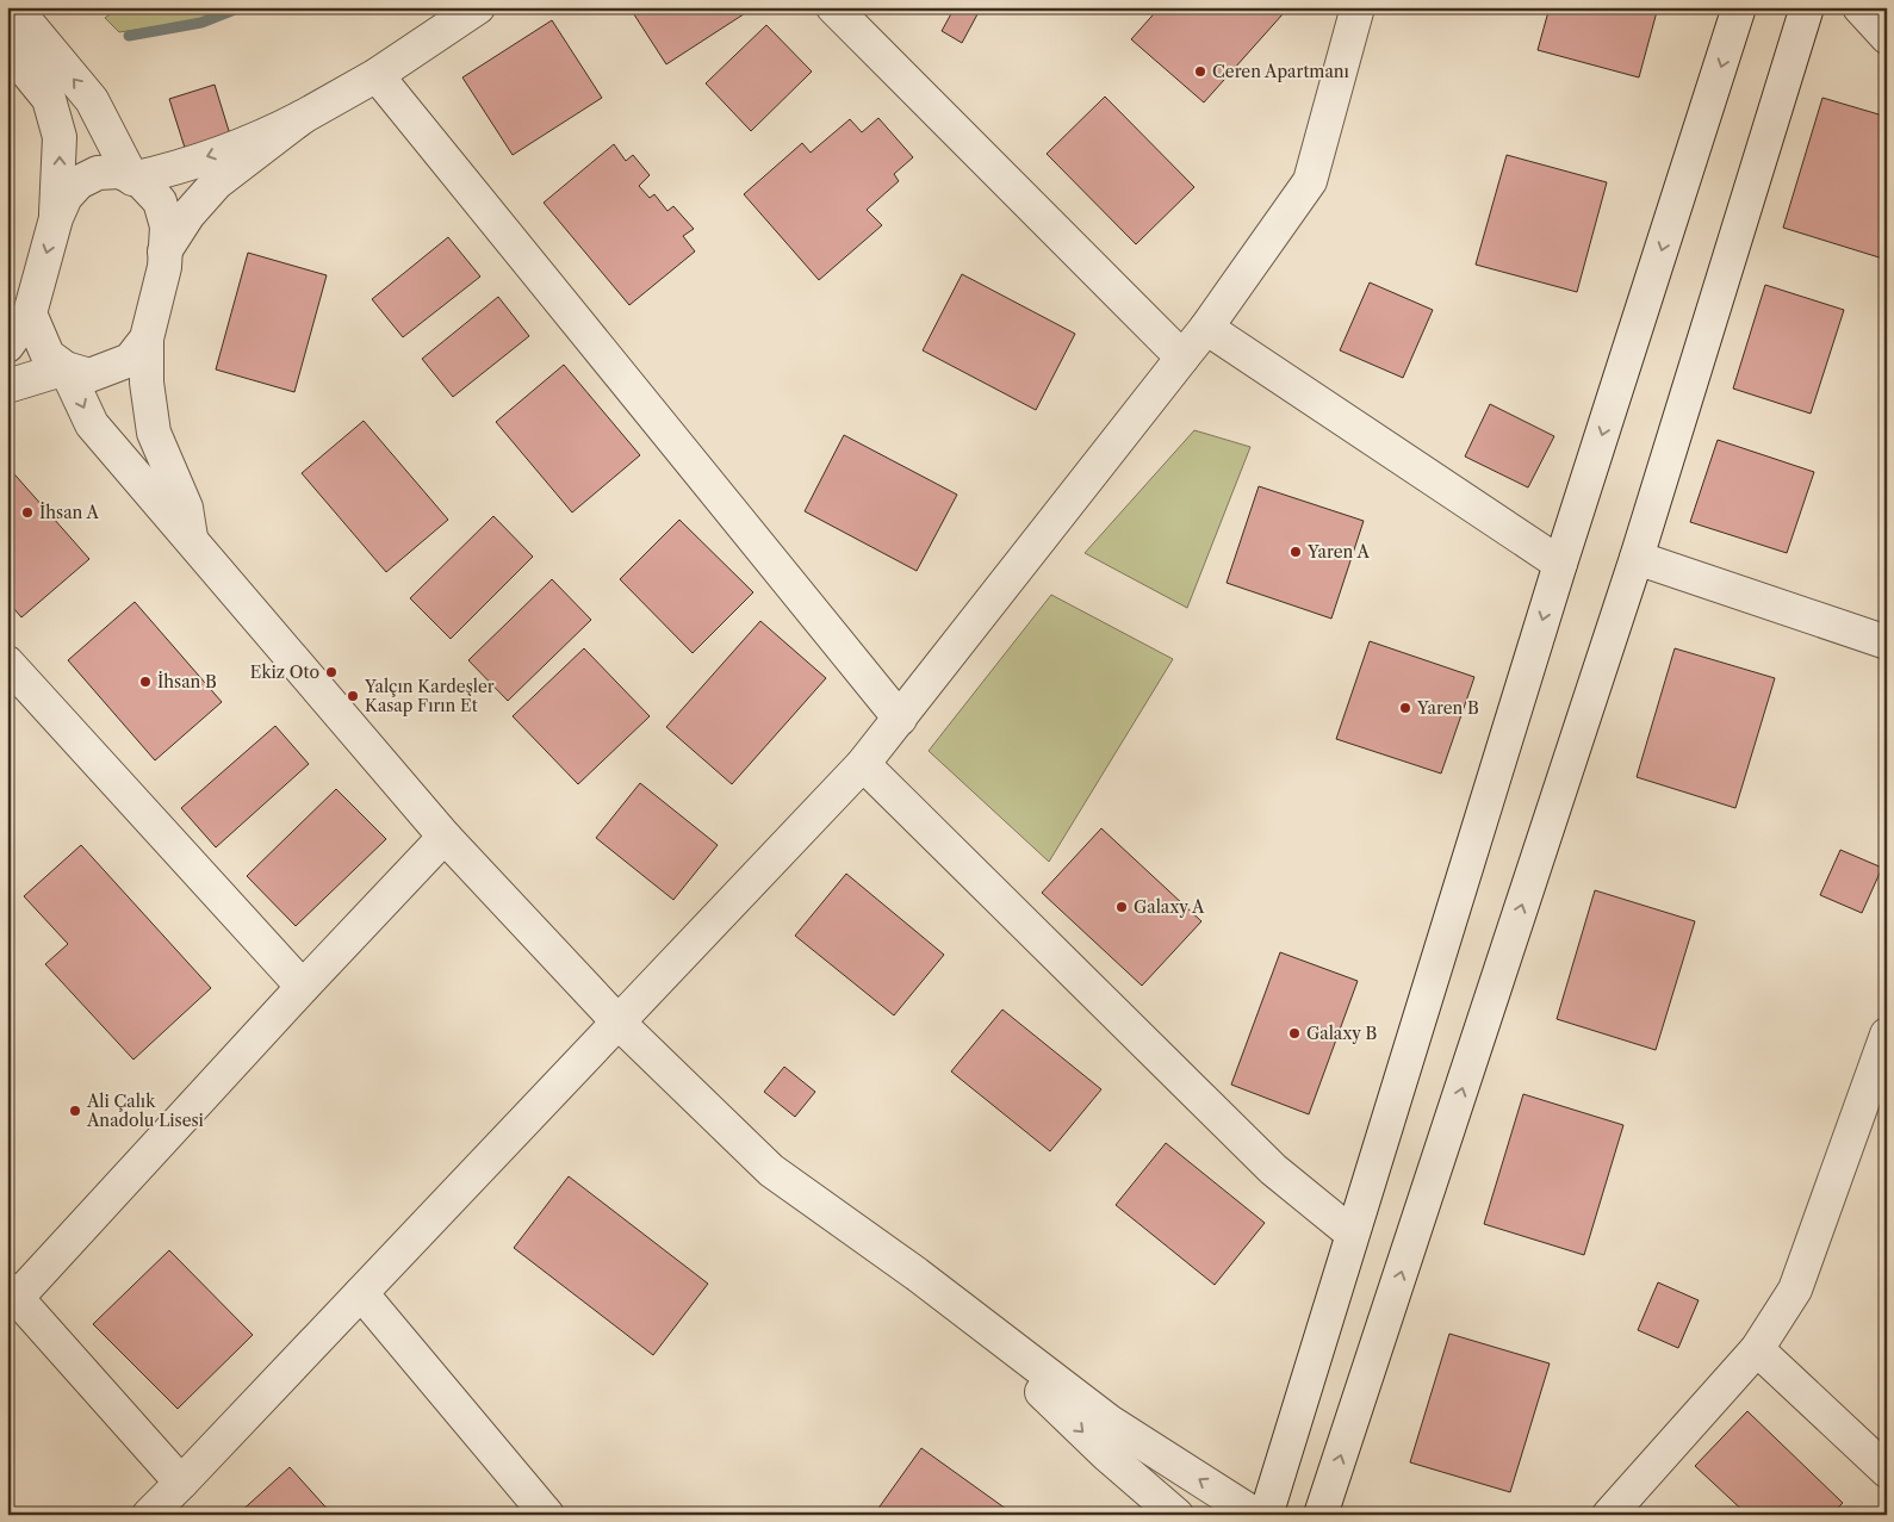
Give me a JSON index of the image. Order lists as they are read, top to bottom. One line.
{"places":["Ceren Apartmanı","İhsan A","Yaren A","Ekiz Oto","İhsan B","Yalçın Kardeşler Kasap Fırın Et","Yaren B","Galaxy A","Galaxy B","Ali Çalık Anadolu Lisesi"]}
